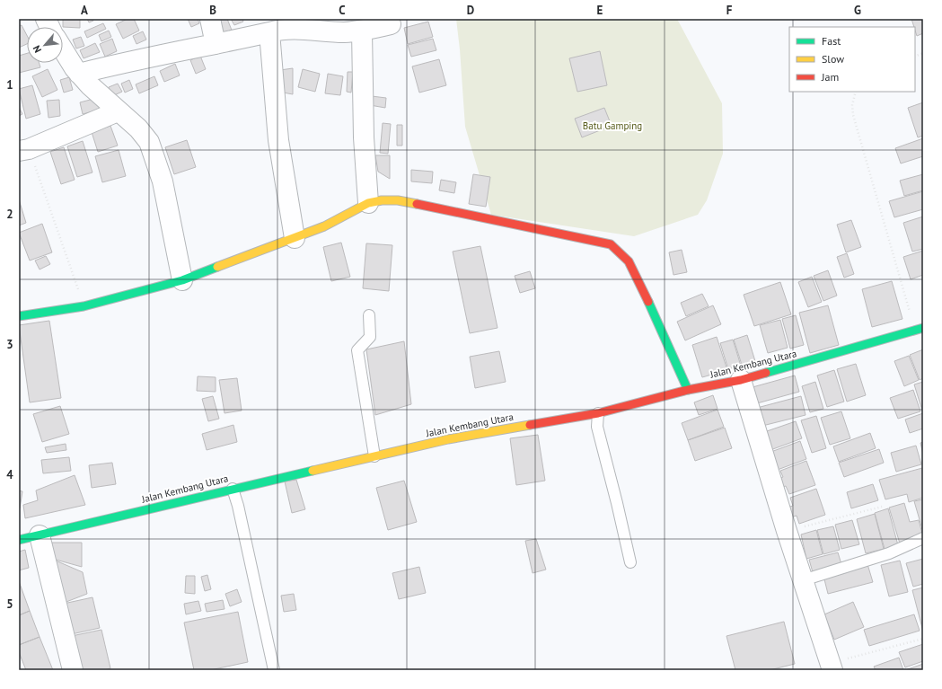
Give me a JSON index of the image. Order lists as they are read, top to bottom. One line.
{"streets":{"street":["Jalan Kembang Utara"]},"parks":["Batu Gamping"],"legend":["Fast","Slow","Jam"],"north":"bottom left","grid":{"columns":["A","B","C","D","E","F","G"],"rows":["1","2","3","4","5"]}}
